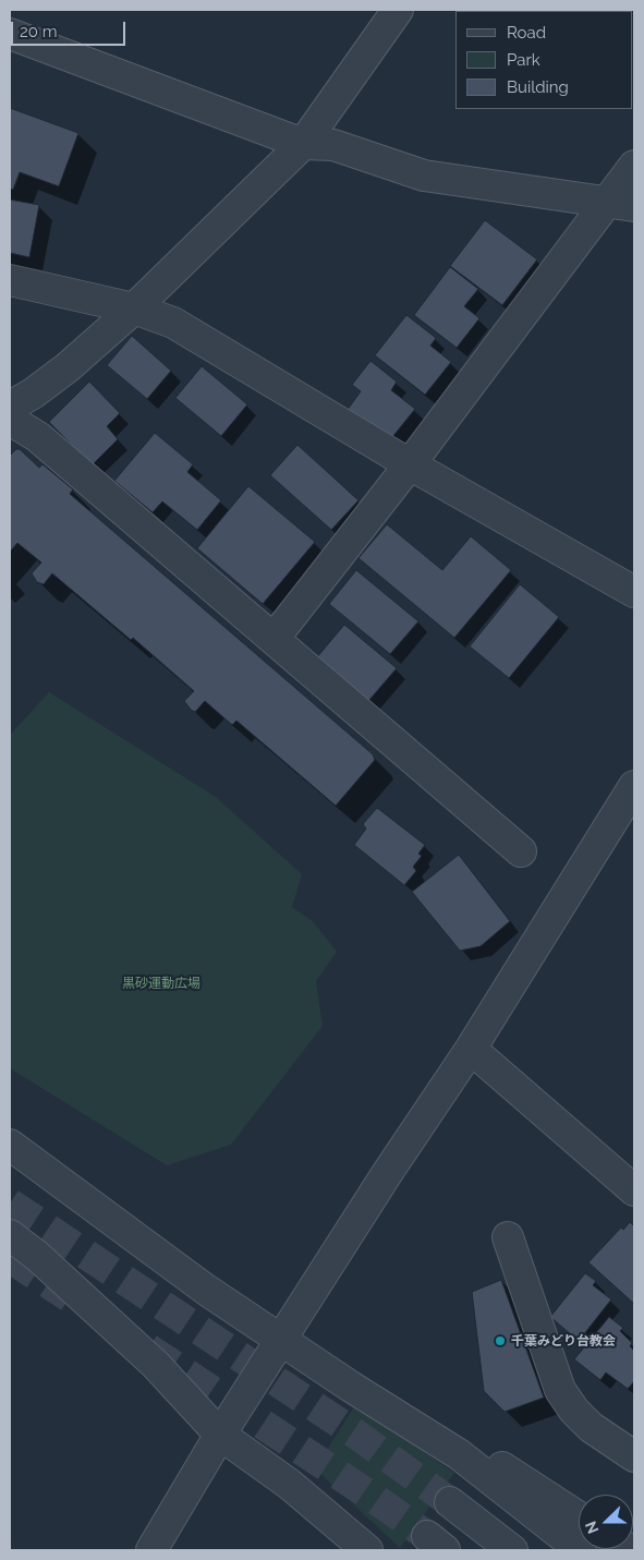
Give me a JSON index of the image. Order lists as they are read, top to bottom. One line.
{"parks":["黒砂運動広場"],"places":["千葉みどり台教会"],"legend":["Road","Park","Building"],"scale_bar":"20 m","north":"left"}
